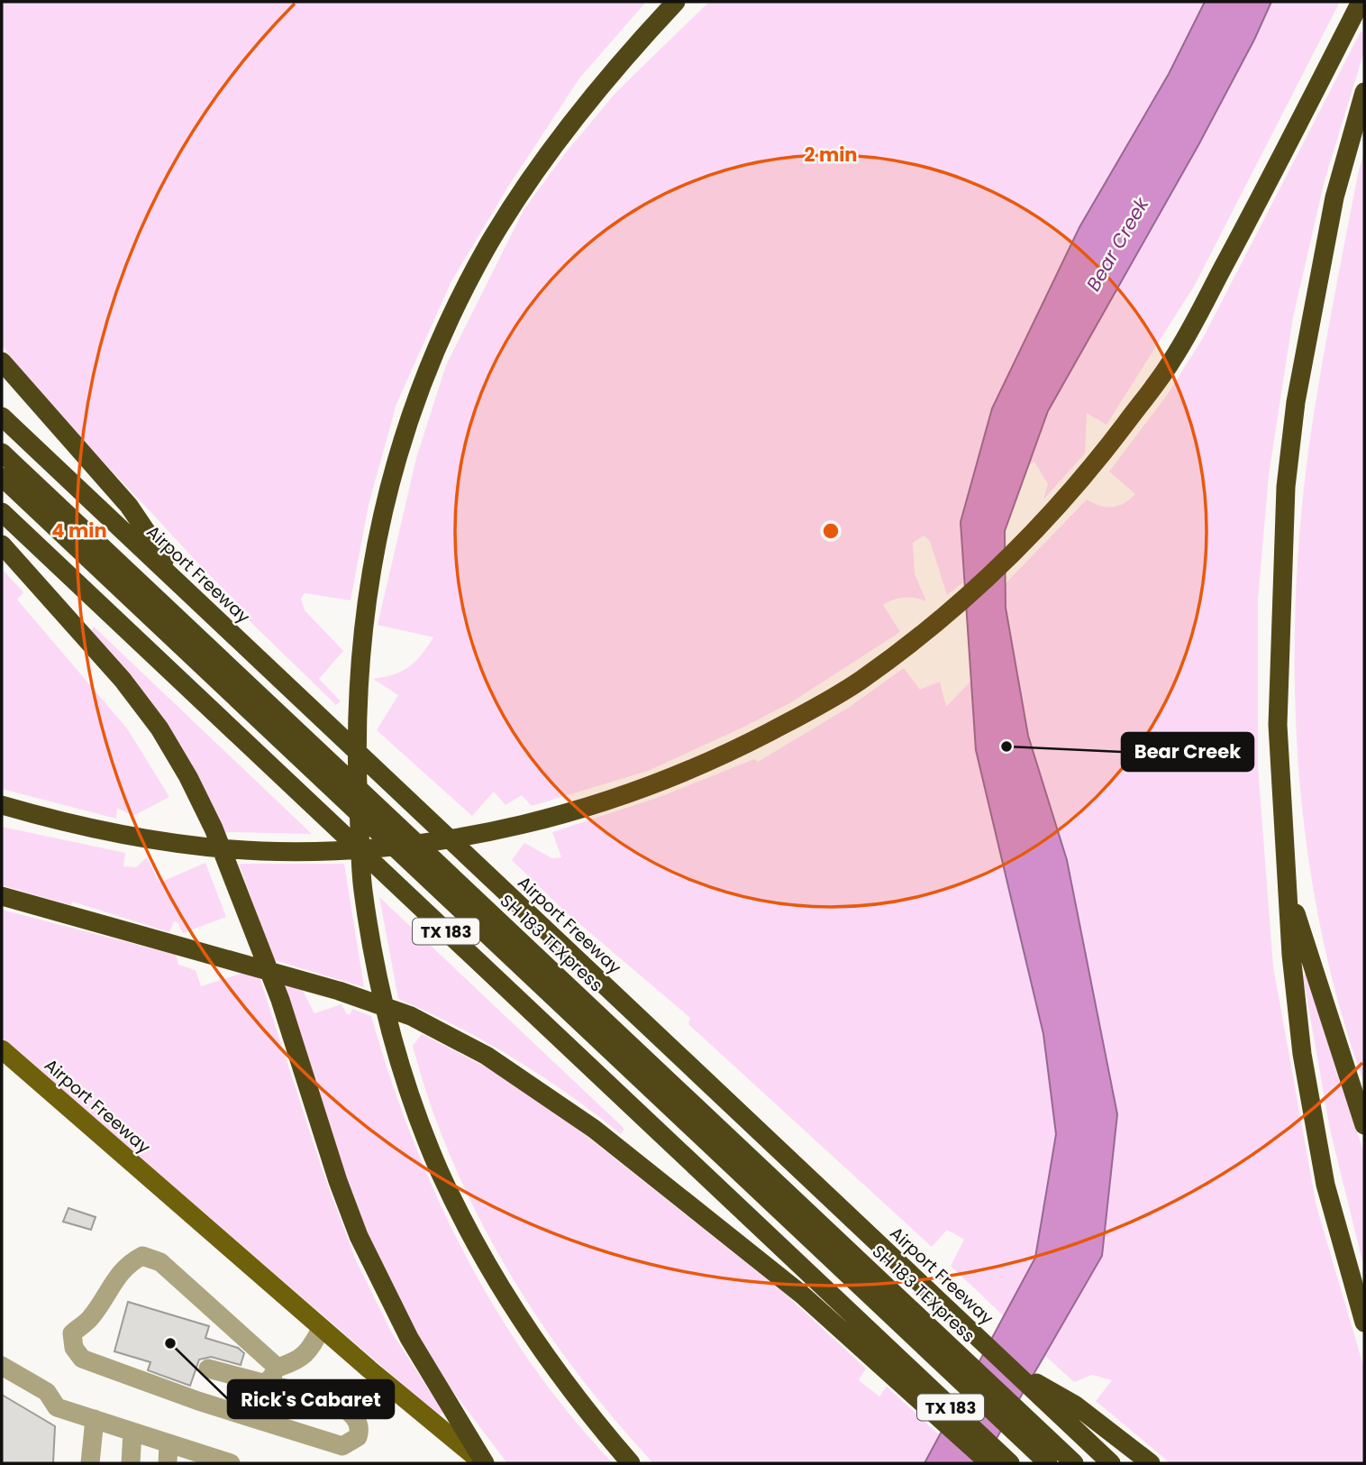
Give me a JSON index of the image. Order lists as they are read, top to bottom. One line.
{"streets":{"highway":["Airport Freeway","TX 183","SH 183 TEXpress"]},"water":["Bear Creek"],"places":["Bear Creek","Rick's Cabaret"],"rings":["2 min","4 min"]}
